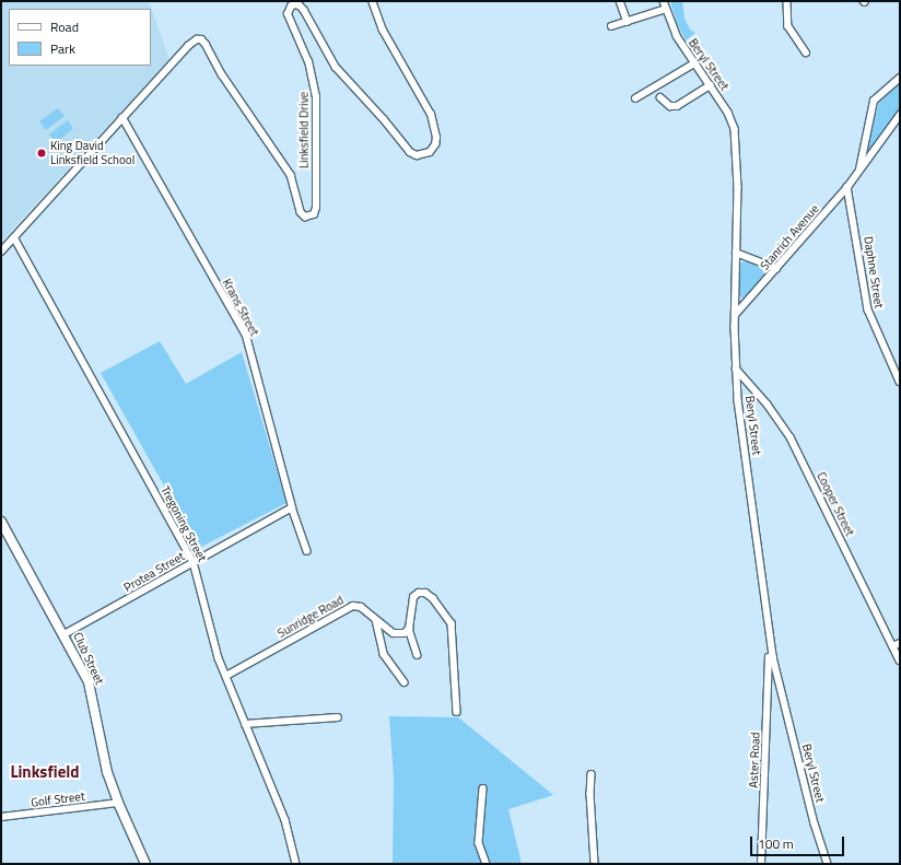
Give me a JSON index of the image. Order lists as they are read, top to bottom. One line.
{"streets":{"main road":["Club Street"],"street":["Beryl Street","Linksfield Drive","Stanrich Avenue","Daphne Street","Krans Street","Cooper Street","Tregoning Street","Protea Street","Sunridge Road","Aster Road","Golf Street"]},"crossings":[["Beryl Street","Stanrich Avenue"],["Beryl Street","Cooper Street"],["Beryl Street","Aster Road"],["Linksfield Drive","Krans Street"],["Stanrich Avenue","Daphne Street"],["Krans Street","Protea Street"],["Tregoning Street","Protea Street"],["Tregoning Street","Sunridge Road"],["Protea Street","Club Street"],["Club Street","Golf Street"]],"districts":["Linksfield"],"places":["King David Linksfield School"],"legend":["Road","Park"],"scale_bar":"100 m"}
